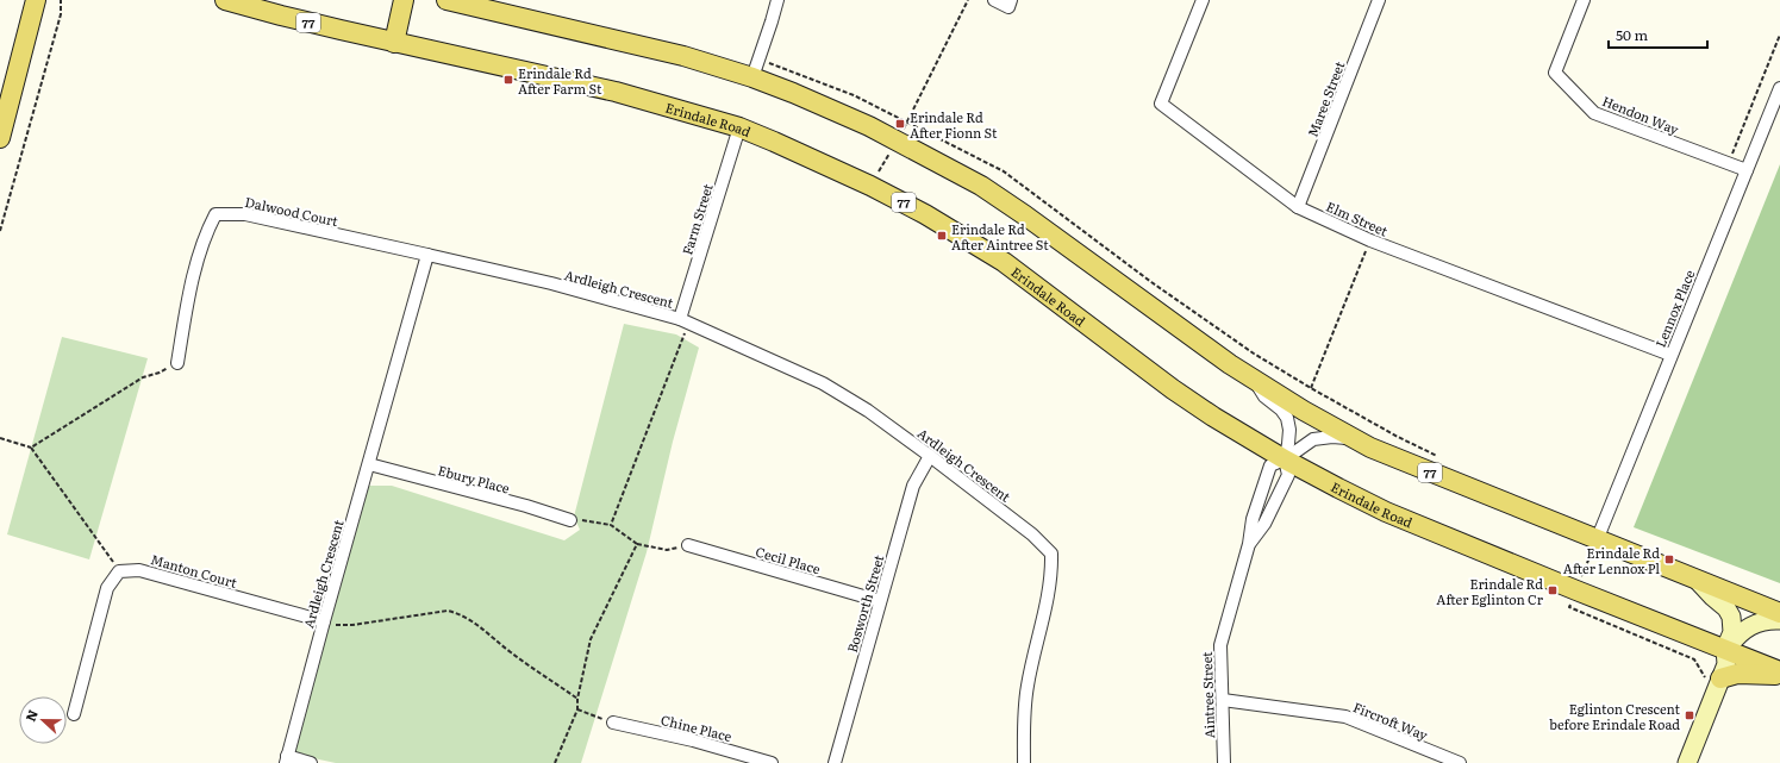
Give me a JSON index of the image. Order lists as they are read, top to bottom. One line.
{"streets":{"main road":["77","Erindale Road"],"street":["Maree Street","Hendon Way","Dalwood Court","Elm Street","Farm Street","Ardleigh Crescent","Lennox Place","Ebury Place","Cecil Place","Manton Court","Bosworth Street","Aintree Street","Fircroft Way","Chine Place"]},"crossings":[["77","Lennox Place"],["77","Aintree Street"],["Maree Street","Elm Street"],["Hendon Way","Lennox Place"],["Erindale Road","Farm Street"],["Erindale Road","Aintree Street"],["Dalwood Court","Ardleigh Crescent"],["Elm Street","Lennox Place"],["Farm Street","Ardleigh Crescent"],["Ardleigh Crescent","Ebury Place"],["Ardleigh Crescent","Manton Court"],["Ardleigh Crescent","Bosworth Street"],["Cecil Place","Bosworth Street"],["Aintree Street","Fircroft Way"]],"places":{"transit":["Erindale Rd After Farm St","Erindale Rd After Fionn St","Erindale Rd After Aintree St","Erindale Rd After Lennox Pl","Erindale Rd After Eglinton Cr","Eglinton Crescent before Erindale Road"]},"scale_bar":"50 m","north":"left"}
